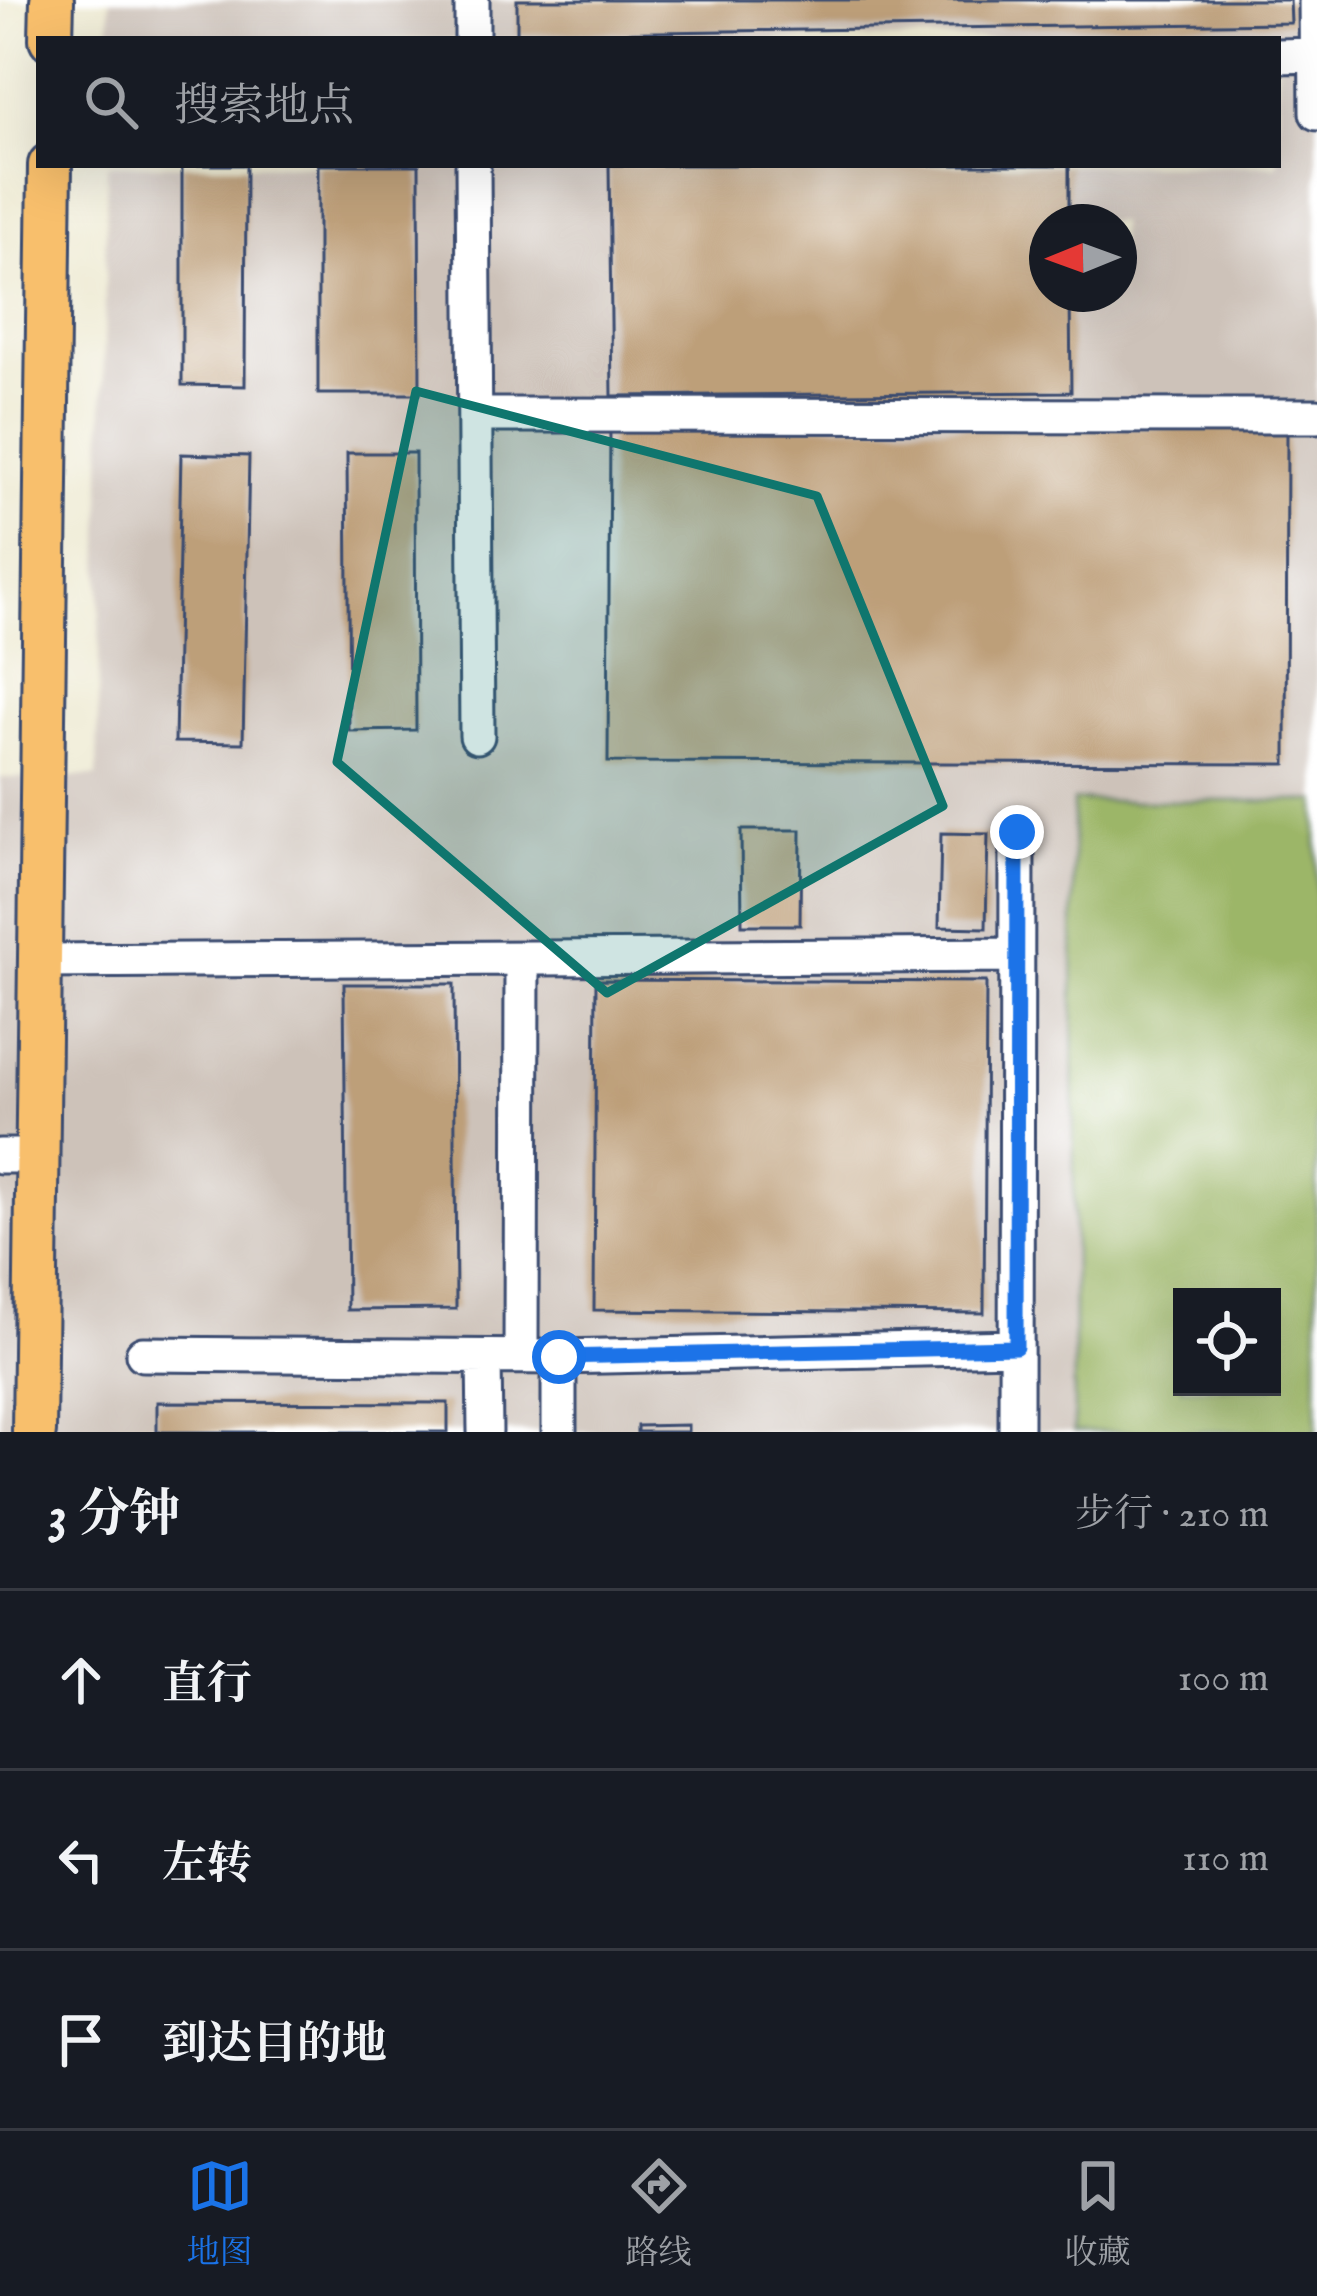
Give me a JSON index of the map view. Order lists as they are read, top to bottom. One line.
{"north":"left","page":{"search":"搜索地点","heading":["3 分钟","步行 · 210 m"],"list":[["直行","100 m"],["左转","110 m"],"到达目的地"],"nav":["地图","路线","收藏"]}}
